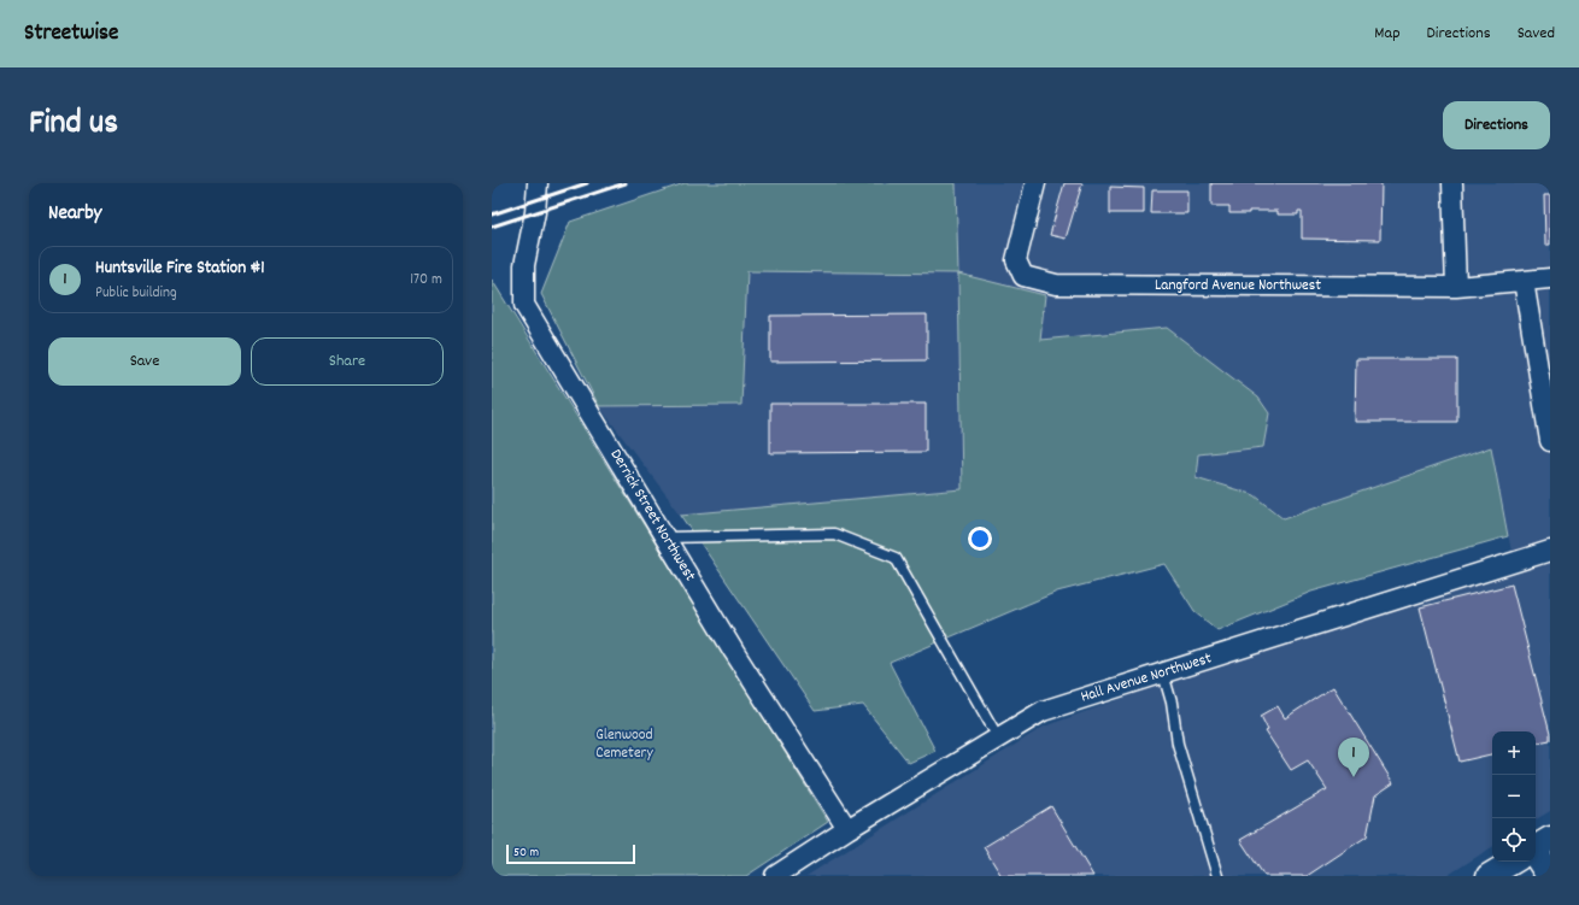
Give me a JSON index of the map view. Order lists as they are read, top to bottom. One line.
{"streets":{"street":["Langford Avenue Northwest","Derrick Street Northwest","Hall Avenue Northwest"]},"crossings":[["Derrick Street Northwest","Hall Avenue Northwest"]],"parks":["Glenwood Cemetery"],"scale_bar":"50 m","page":{"header":"Streetwise","nav":["Map","Directions","Saved"],"title":"Find us","buttons":["Directions",["Save","Share"]],"heading":"Nearby","list":[{"mark":"1","name":"Huntsville Fire Station #1","note":"Public building","value":"170 m"}],"map_buttons":["+","−"],"pins":"1","scale":"50 m"}}
